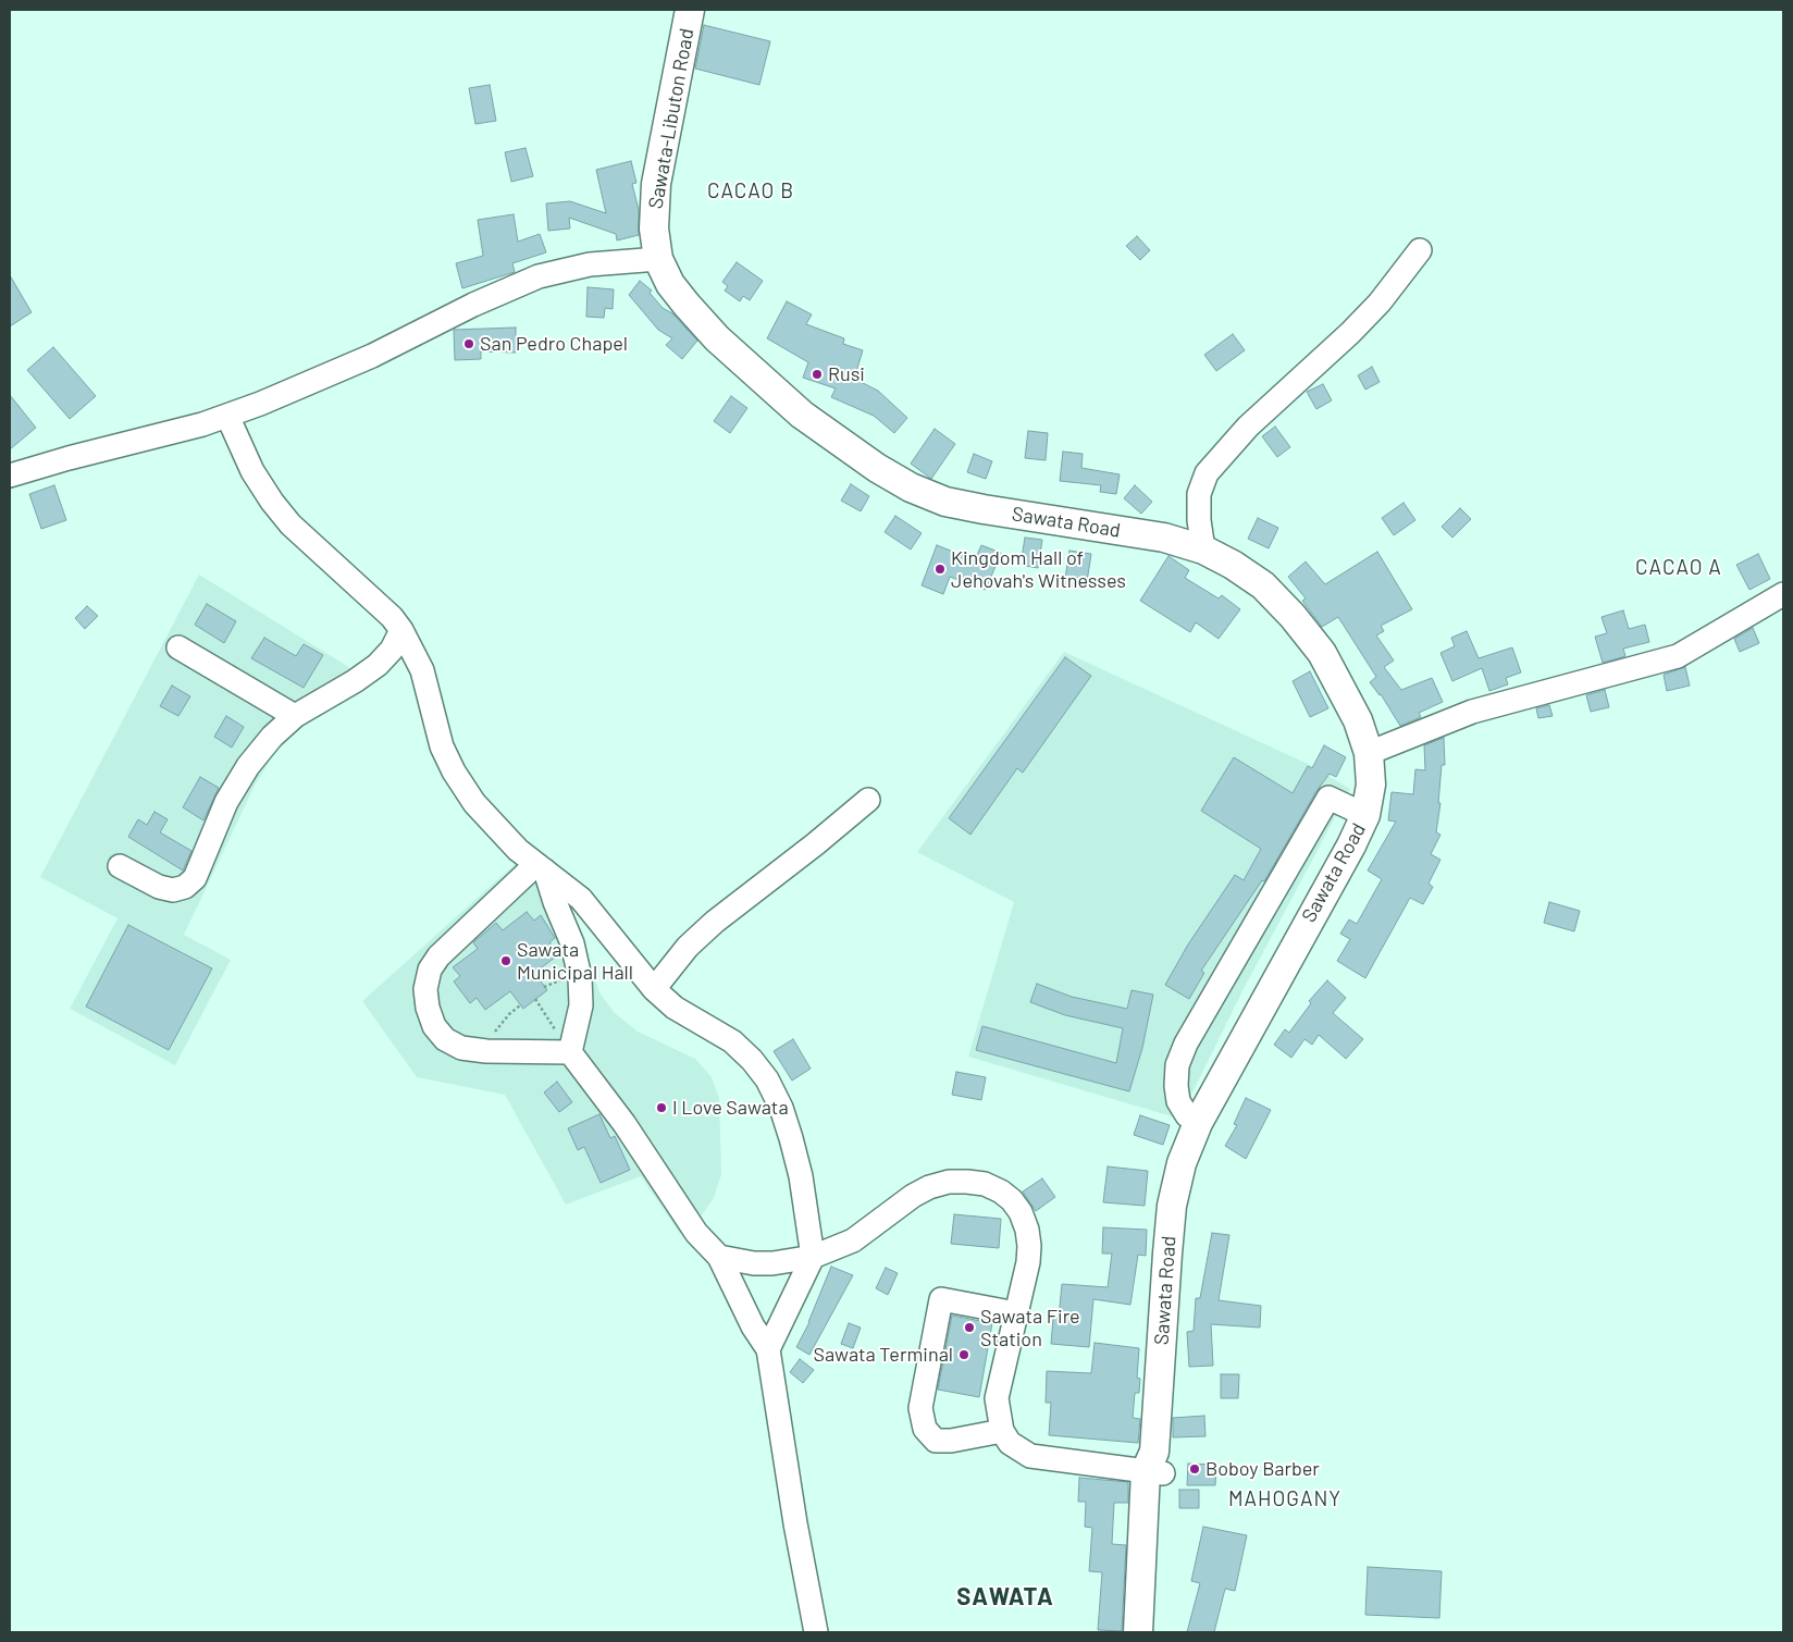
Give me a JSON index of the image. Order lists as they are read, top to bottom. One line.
{"streets":{"main road":["Sawata-Libuton Road","Sawata Road"]},"crossings":[["Sawata-Libuton Road","Sawata Road"]],"districts":["CACAO B","CACAO A","MAHOGANY","SAWATA"],"places":["San Pedro Chapel","Rusi","Kingdom Hall of Jehovah's Witnesses","Sawata Municipal Hall","I Love Sawata","Sawata Fire Station","Sawata Terminal","Boboy Barber"]}
